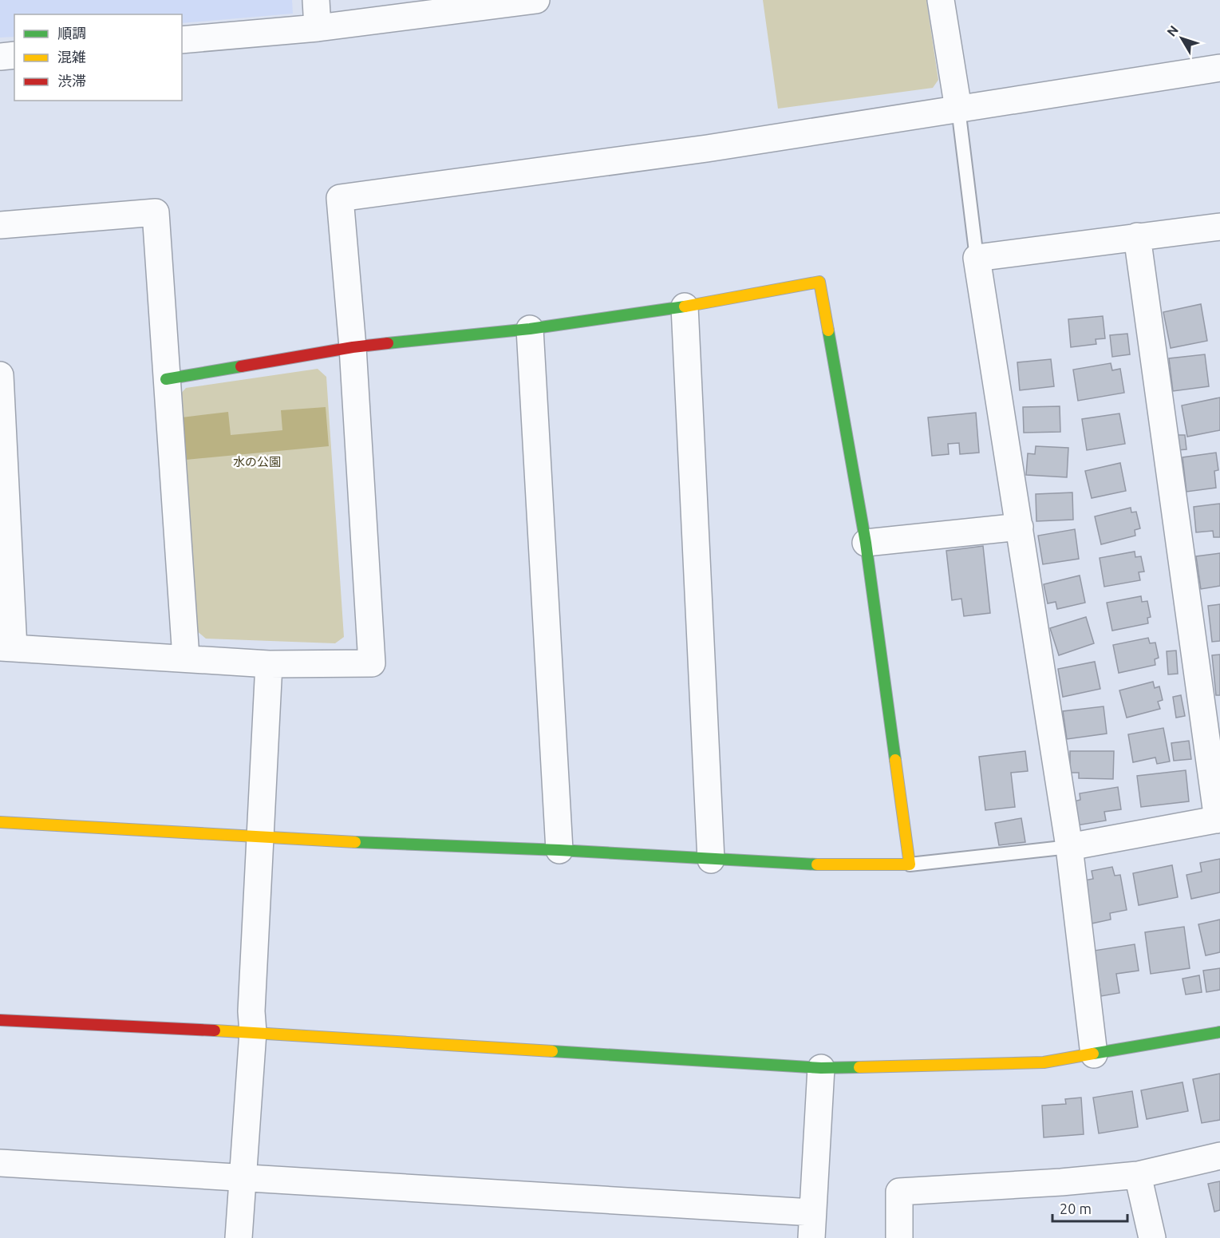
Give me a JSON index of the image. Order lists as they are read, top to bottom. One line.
{"parks":["水の公園"],"legend":["順調","混雑","渋滞"],"scale_bar":"20 m","north":"top left"}
